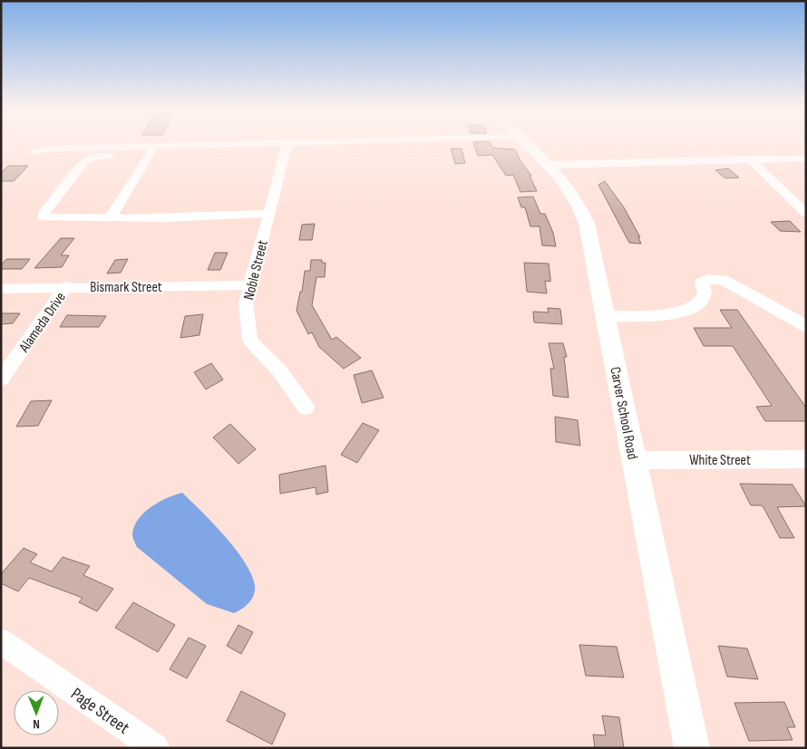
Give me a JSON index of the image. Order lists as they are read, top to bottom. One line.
{"streets":{"main road":["Carver School Road"],"street":["Noble Street","Bismark Street","Alameda Drive","White Street","Page Street"]},"crossings":[["Noble Street","Bismark Street"],["Bismark Street","Alameda Drive"],["Carver School Road","White Street"]],"north":"bottom"}
